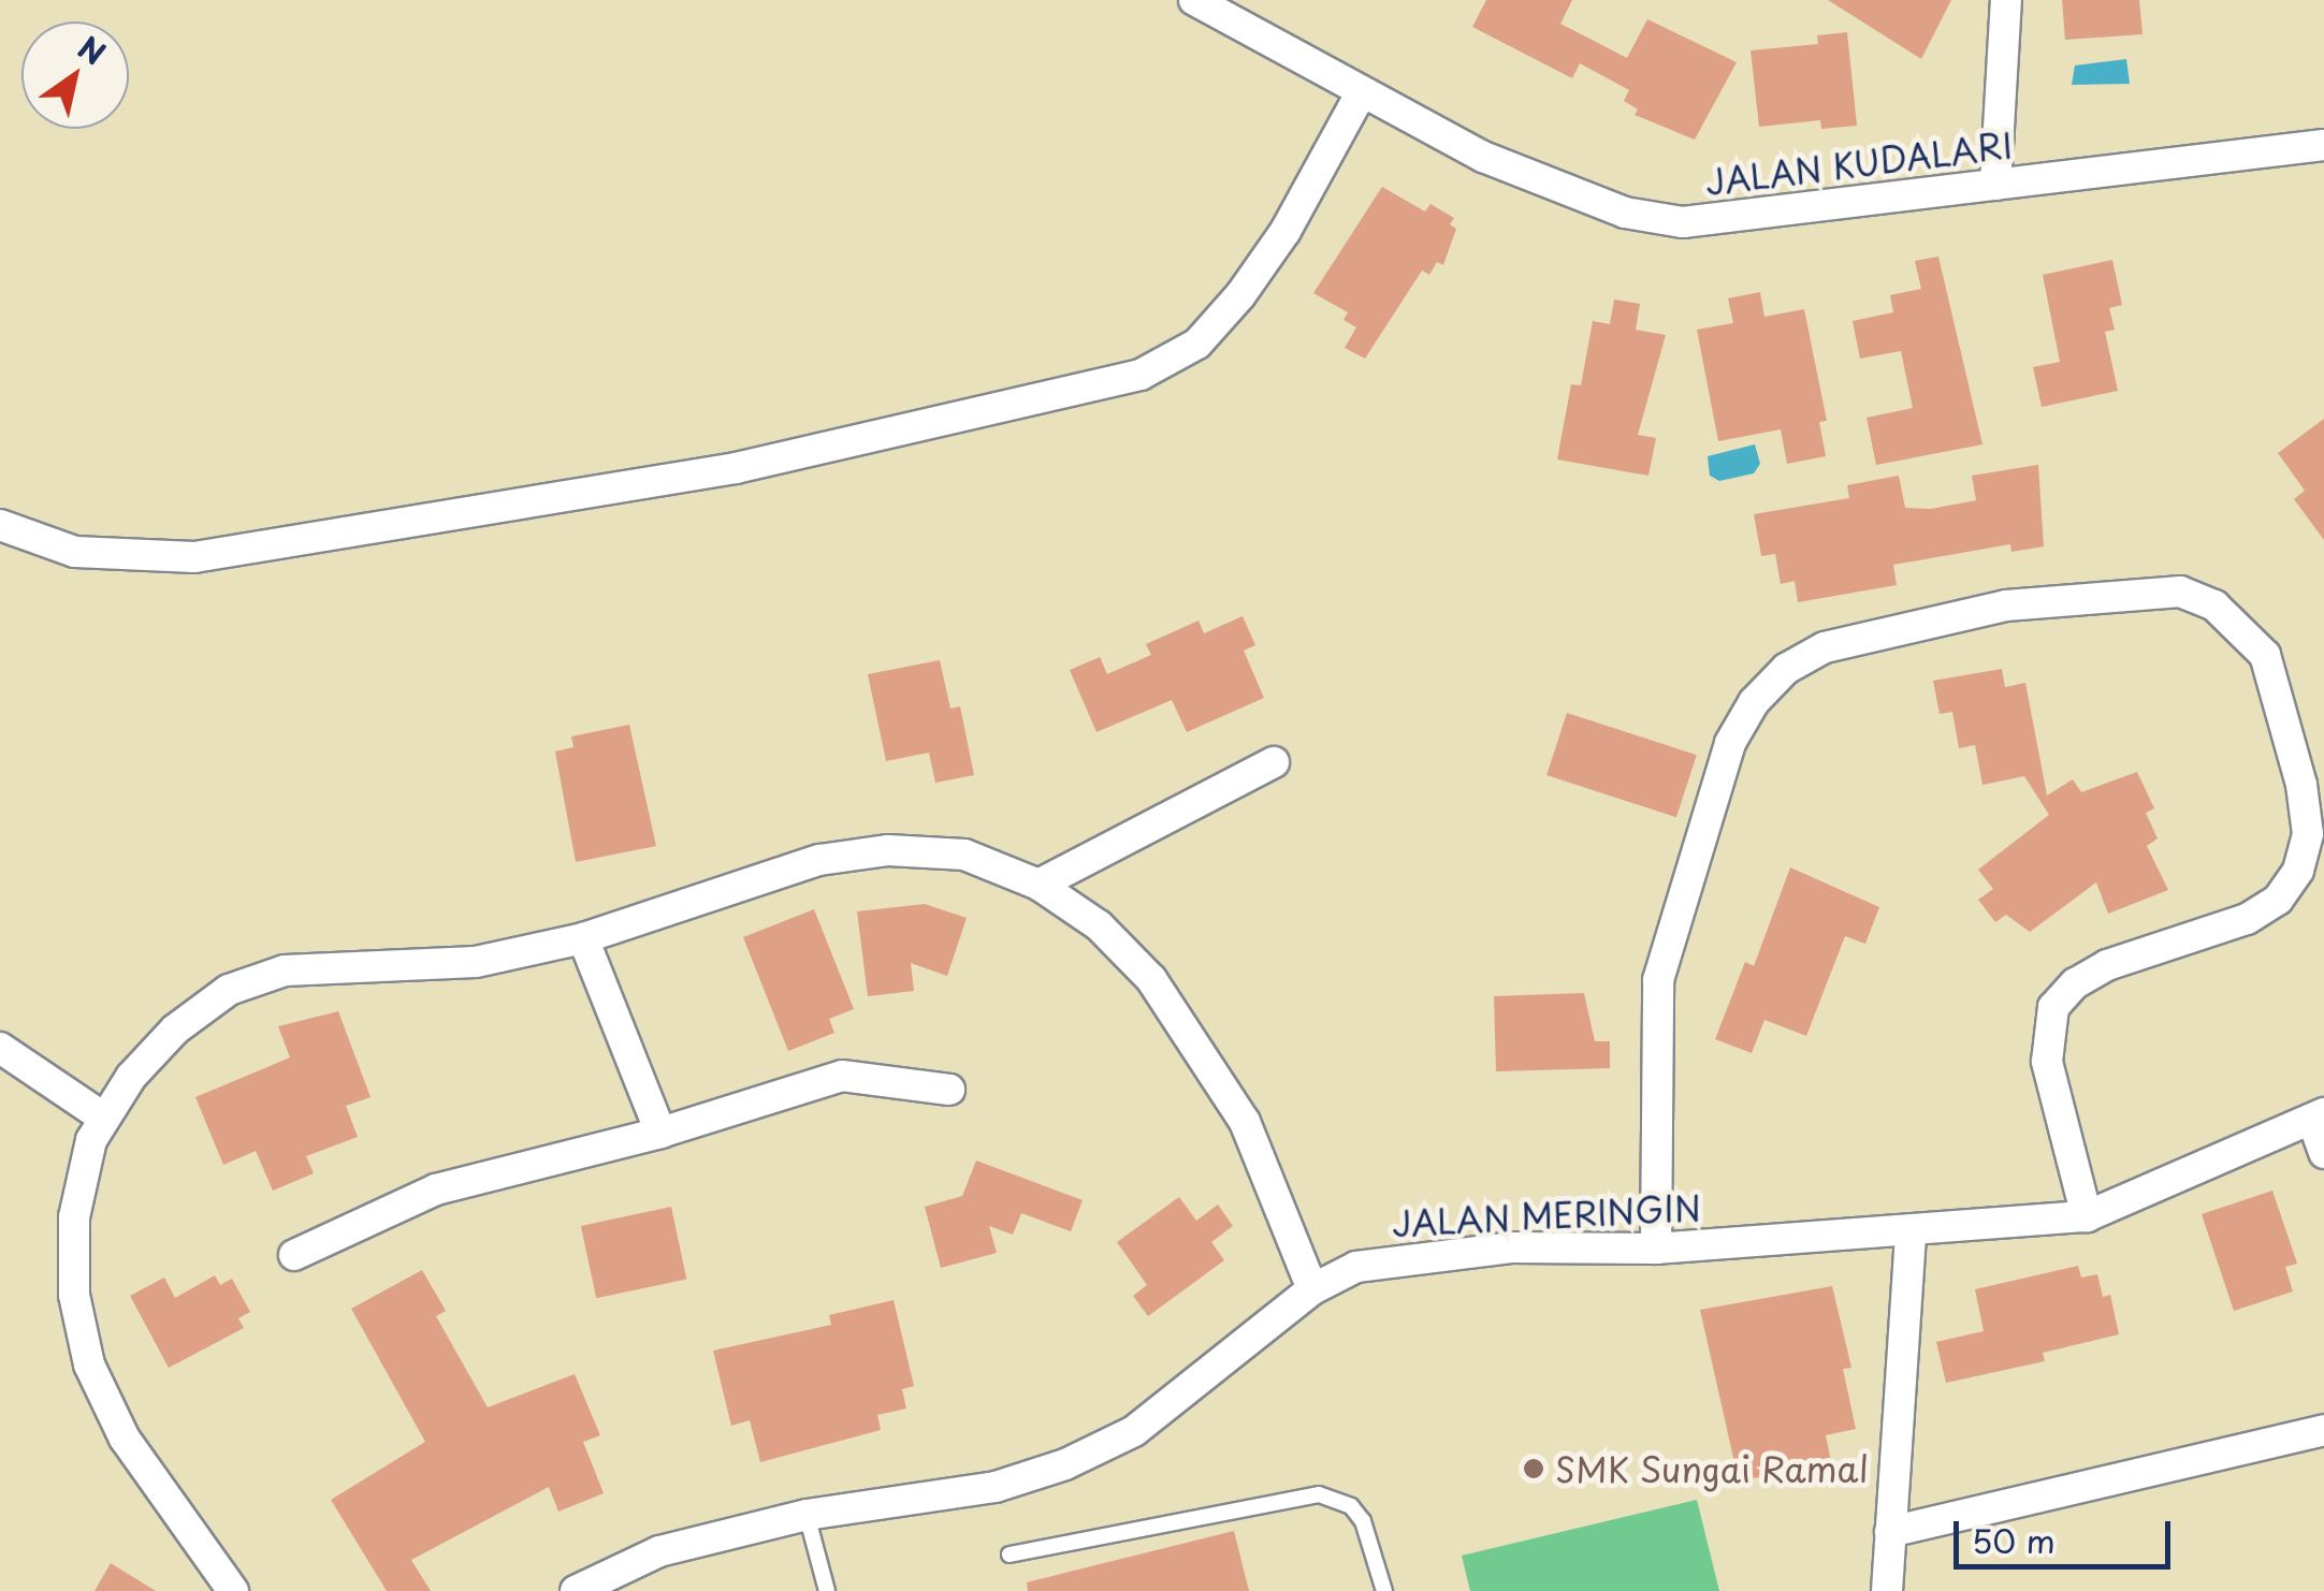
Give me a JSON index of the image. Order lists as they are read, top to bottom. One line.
{"streets":{"street":["JALAN KUDALARI","JALAN MERINGIN"]},"places":["SMK Sungai Ramal"],"scale_bar":"50 m","north":"top right"}
